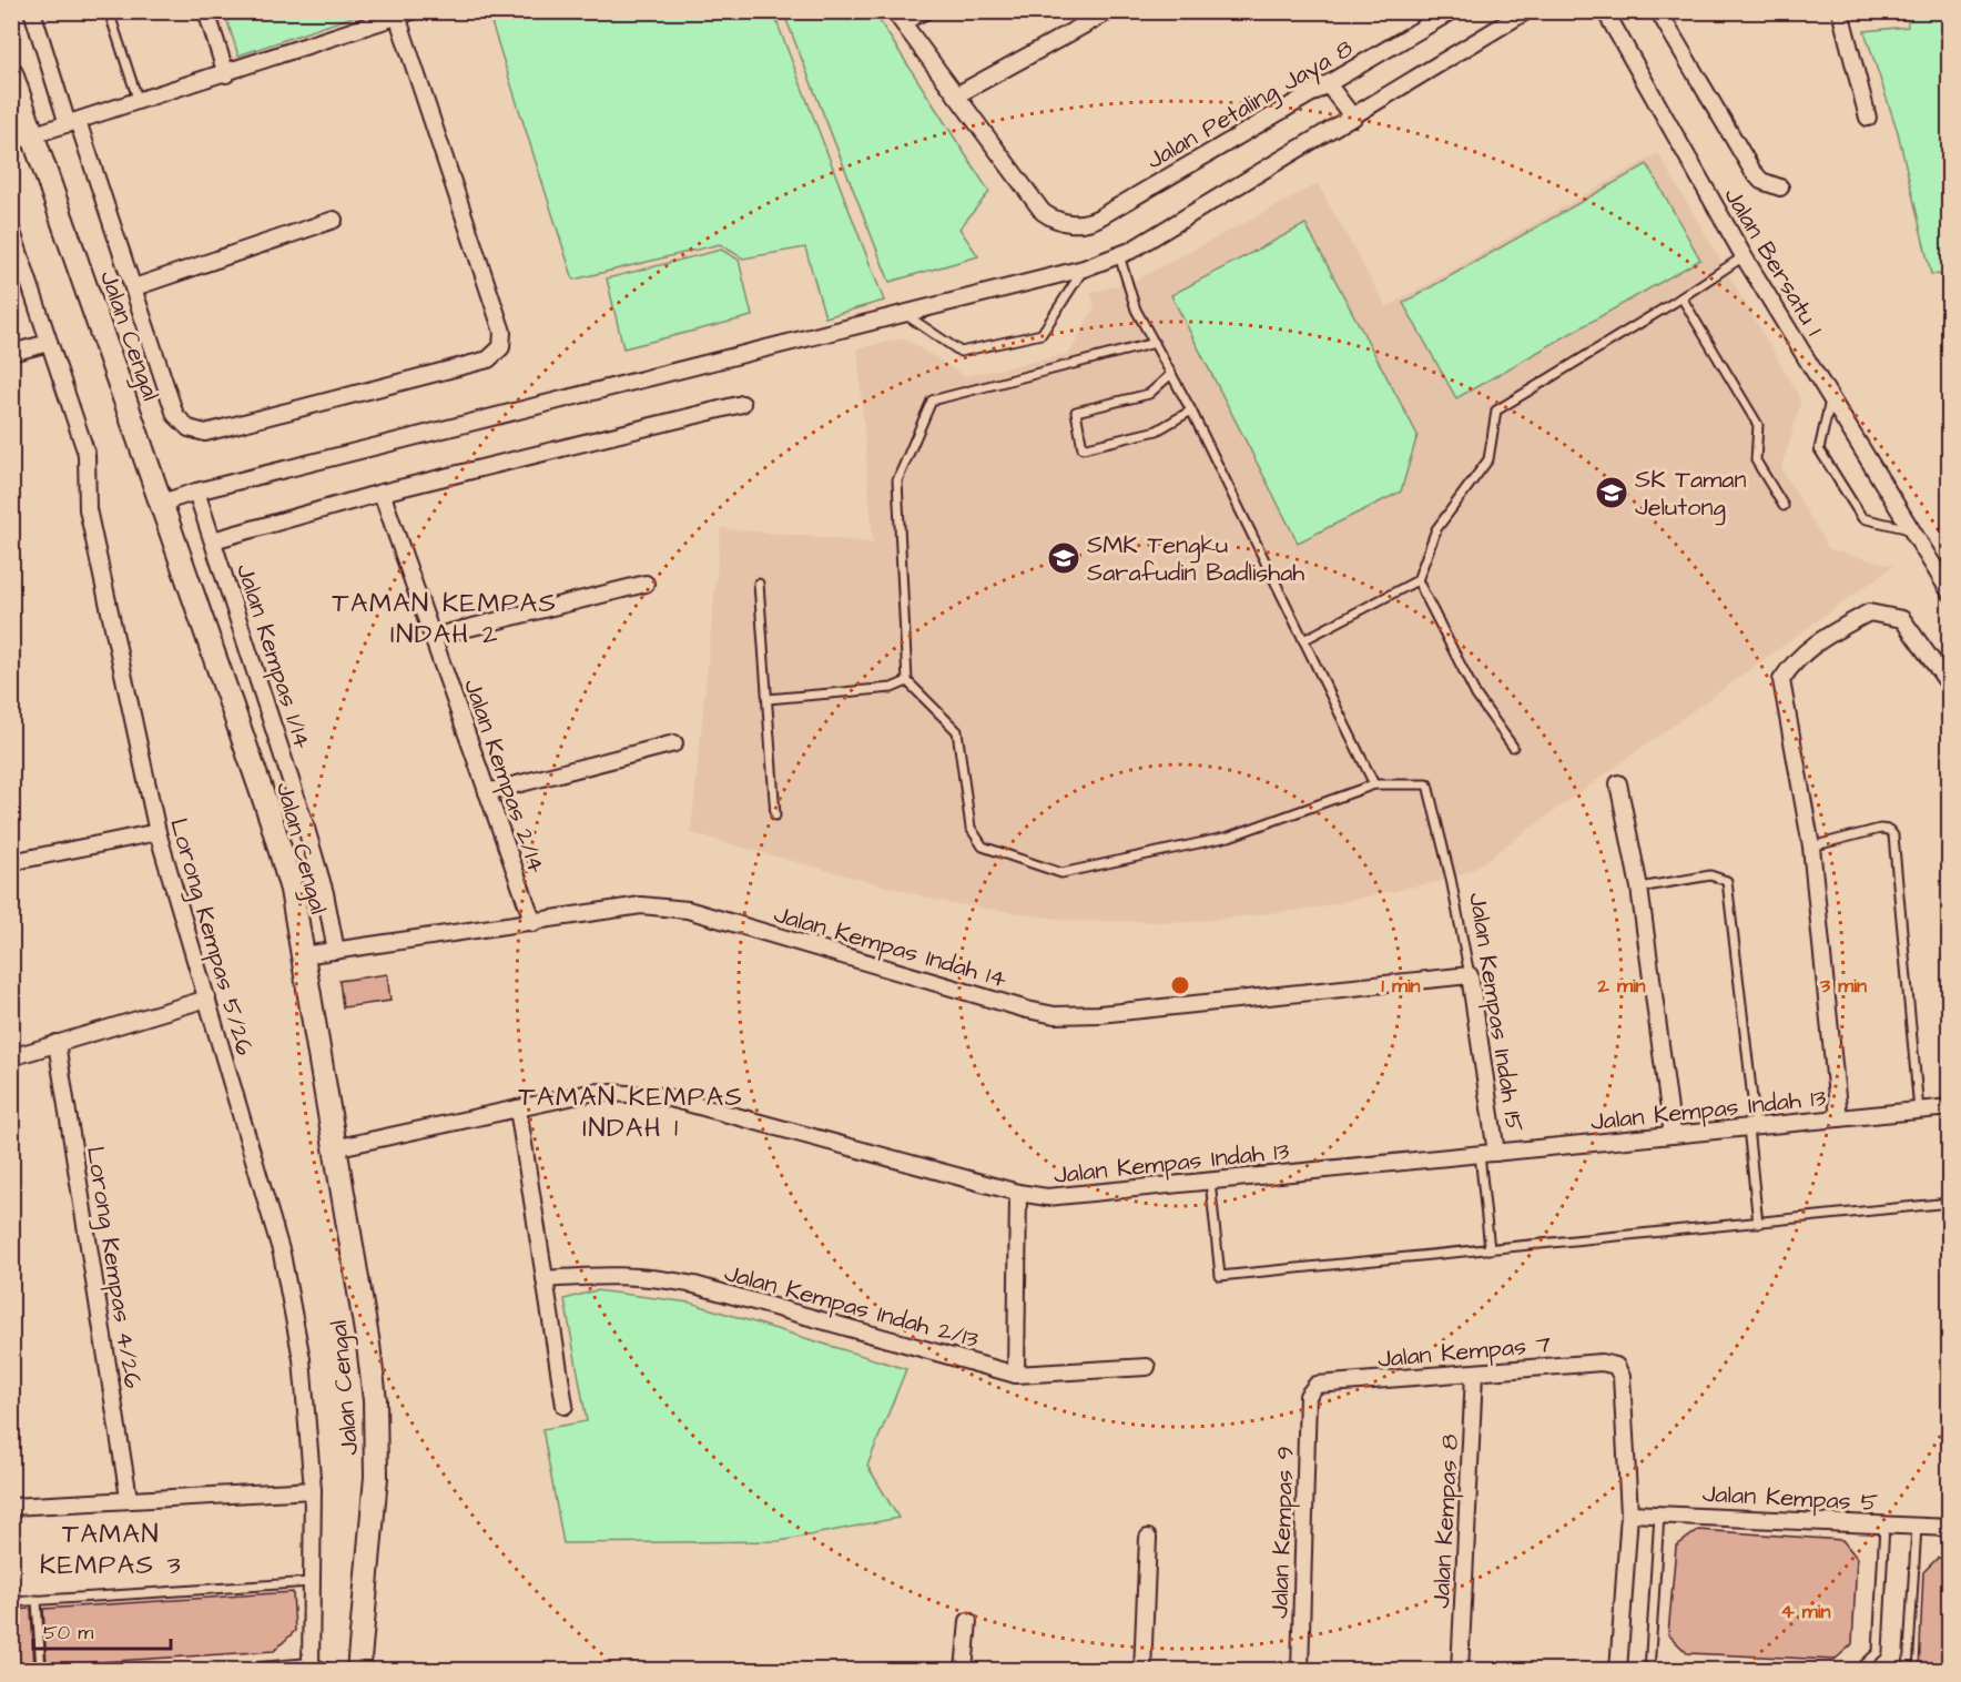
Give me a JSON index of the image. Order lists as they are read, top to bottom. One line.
{"streets":{"street":["Jalan Petaling Jaya 8","Jalan Bersatu 1","Jalan Cengal","Jalan Kempas 1/14","Jalan Kempas 2/14","Lorong Kempas 5/26","Jalan Kempas Indah 14","Jalan Kempas Indah 15","Jalan Kempas Indah 13","Lorong Kempas 4/26","Jalan Kempas Indah 2/13","Jalan Kempas 7","Jalan Kempas 5","Jalan Kempas 8","Jalan Kempas 9"]},"crossings":[["Jalan Cengal","Jalan Kempas Indah 14"],["Jalan Cengal","Jalan Kempas Indah 13"],["Jalan Kempas 1/14","Jalan Kempas Indah 14"],["Jalan Kempas 2/14","Jalan Kempas Indah 14"],["Jalan Kempas Indah 14","Jalan Kempas Indah 15"],["Jalan Kempas Indah 15","Jalan Kempas Indah 13"],["Jalan Kempas 7","Jalan Kempas 5"],["Jalan Kempas 7","Jalan Kempas 8"],["Jalan Kempas 7","Jalan Kempas 9"]],"districts":["TAMAN KEMPAS INDAH 2","TAMAN KEMPAS INDAH 1","TAMAN KEMPAS 3"],"places":{"school or university":["SK Taman Jelutong","SMK Tengku Sarafudin Badlishah"]},"scale_bar":"50 m","rings":["1 min","2 min","3 min","4 min"]}
